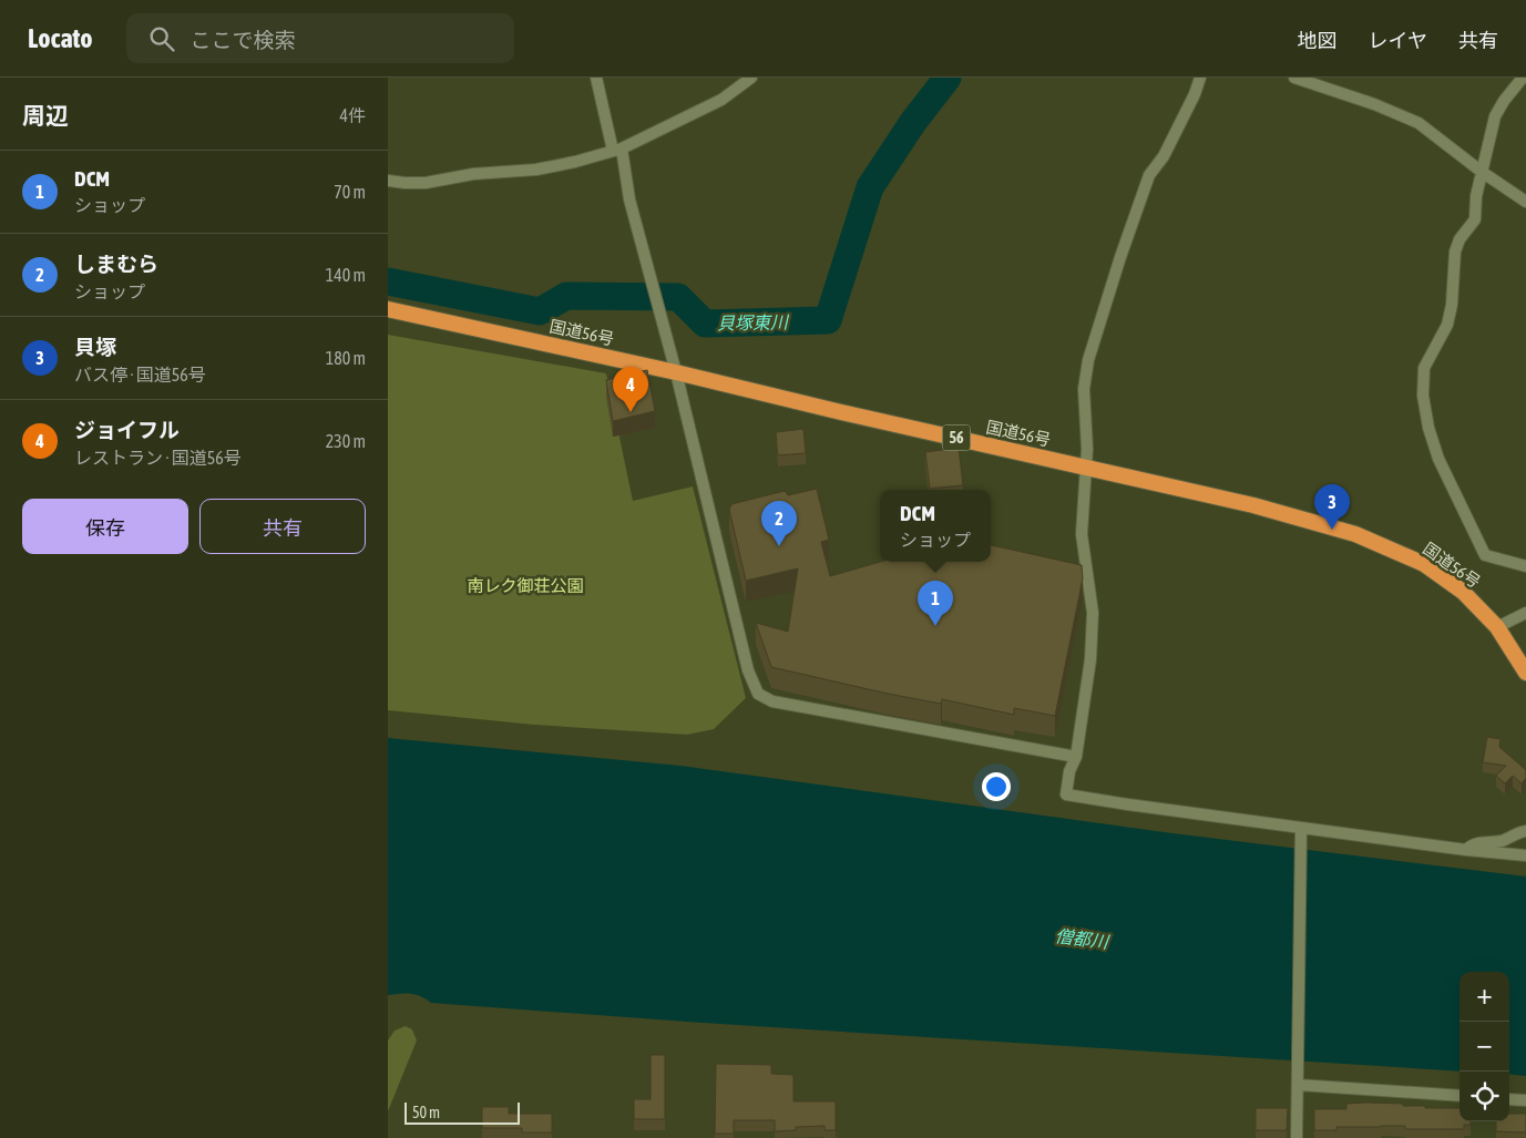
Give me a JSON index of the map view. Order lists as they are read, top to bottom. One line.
{"streets":{"highway":["国道56号","56"]},"water":["貝塚東川","僧都川"],"parks":["南レク御荘公園"],"scale_bar":"50 m","page":{"header":"Locato","search":"ここで検索","nav":["地図","レイヤ","共有"],"heading":["周辺","4件"],"list":[{"mark":"1","name":"DCM","note":"ショップ","value":"70 m"},{"mark":"2","name":"しまむら","note":"ショップ","value":"140 m"},{"mark":"3","name":"貝塚","note":"バス停 · 国道56号","value":"180 m"},{"mark":"4","name":"ジョイフル","note":"レストラン · 国道56号","value":"230 m"}],"pins":["4","3","2","1"],"buttons":["保存","共有"],"popup":["DCM","ショップ"],"map_buttons":["+","−"],"scale":"50 m"}}
